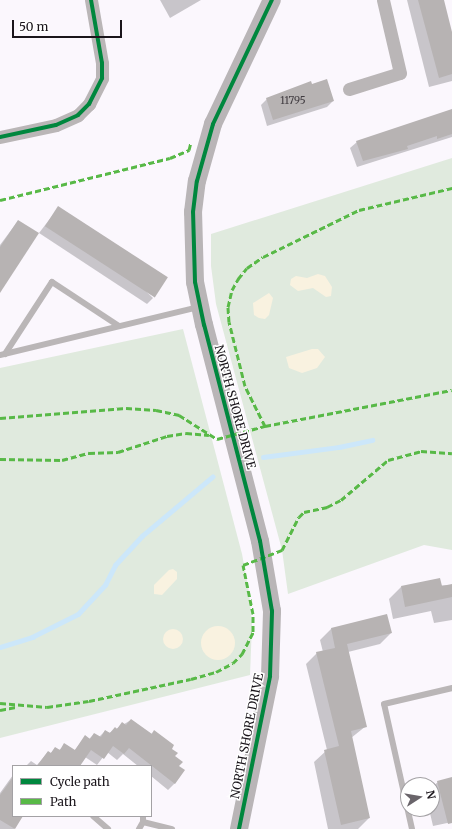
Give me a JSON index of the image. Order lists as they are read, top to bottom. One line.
{"streets":{"street":["NORTH SHORE DRIVE"]},"house_numbers":["11795"],"legend":["Cycle path","Path"],"scale_bar":"50 m","north":"right"}
